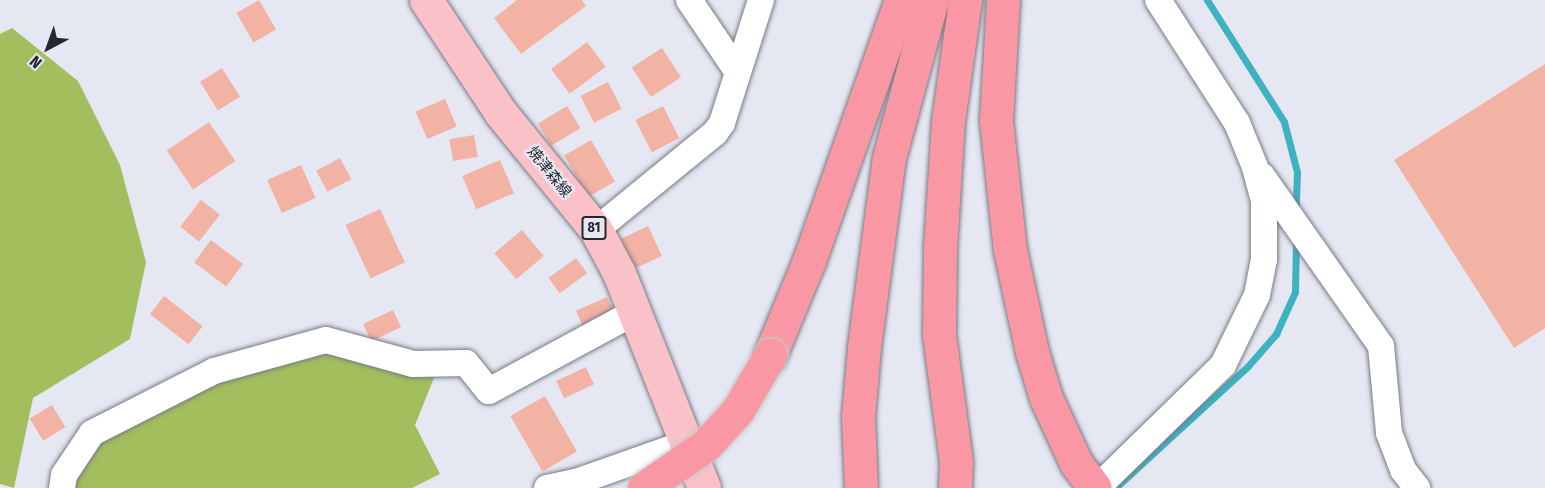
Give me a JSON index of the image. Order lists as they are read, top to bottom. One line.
{"streets":{"main road":["焼津森線","81"]},"north":"bottom left"}
